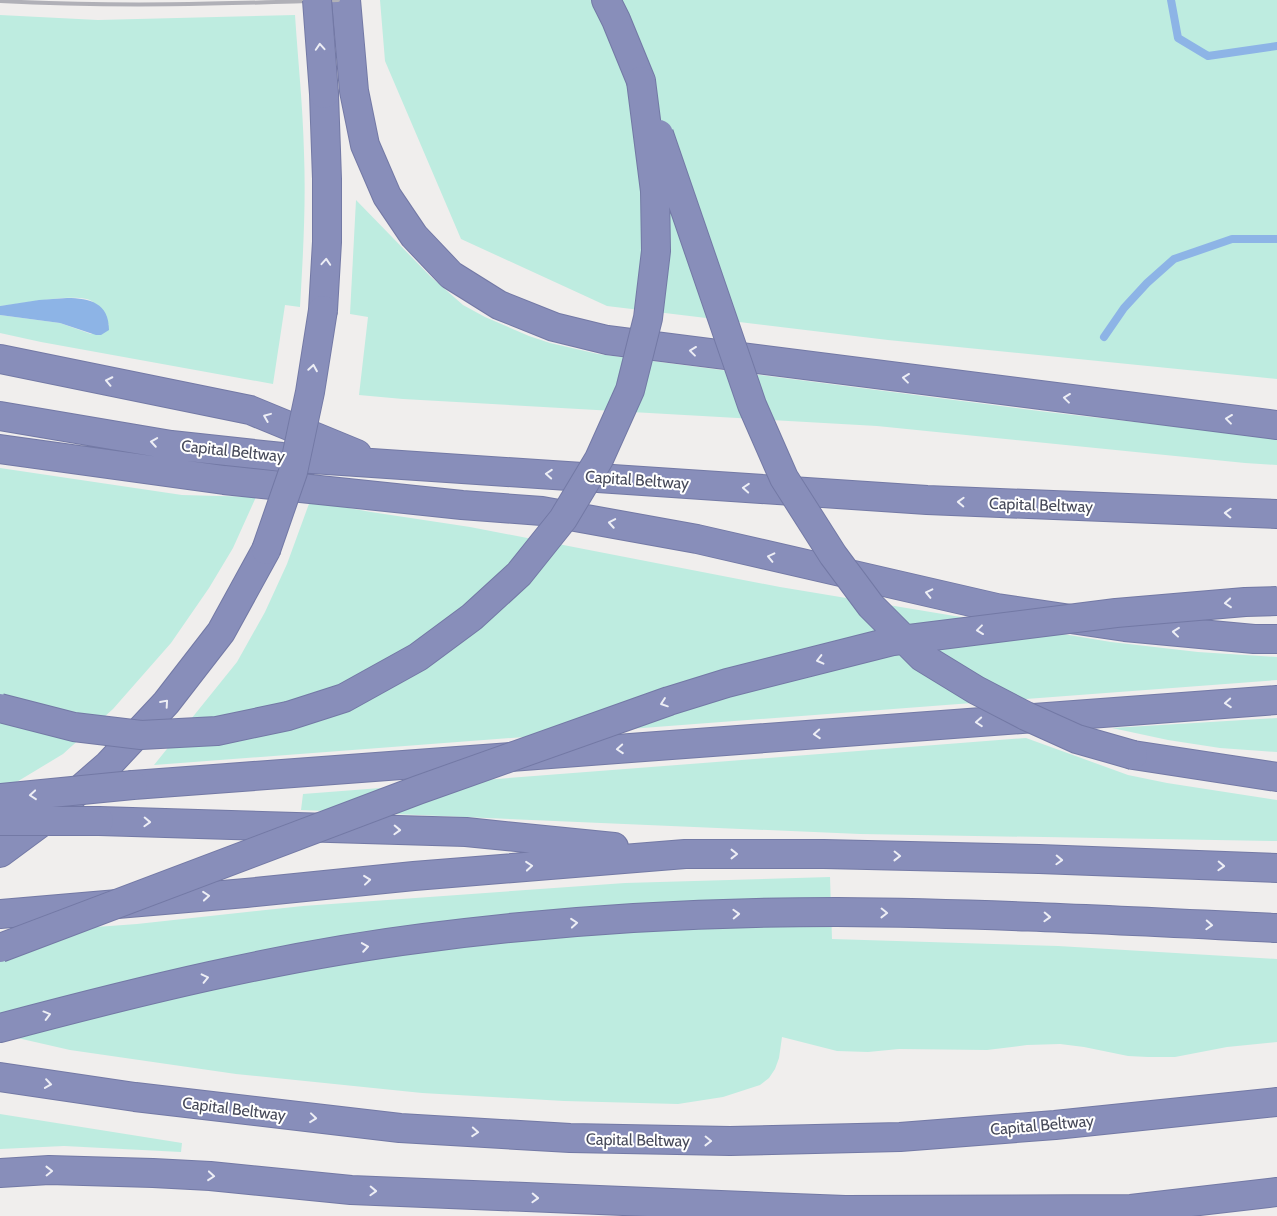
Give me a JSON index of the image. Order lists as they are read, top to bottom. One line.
{"streets":{"highway":["Capital Beltway"]}}
